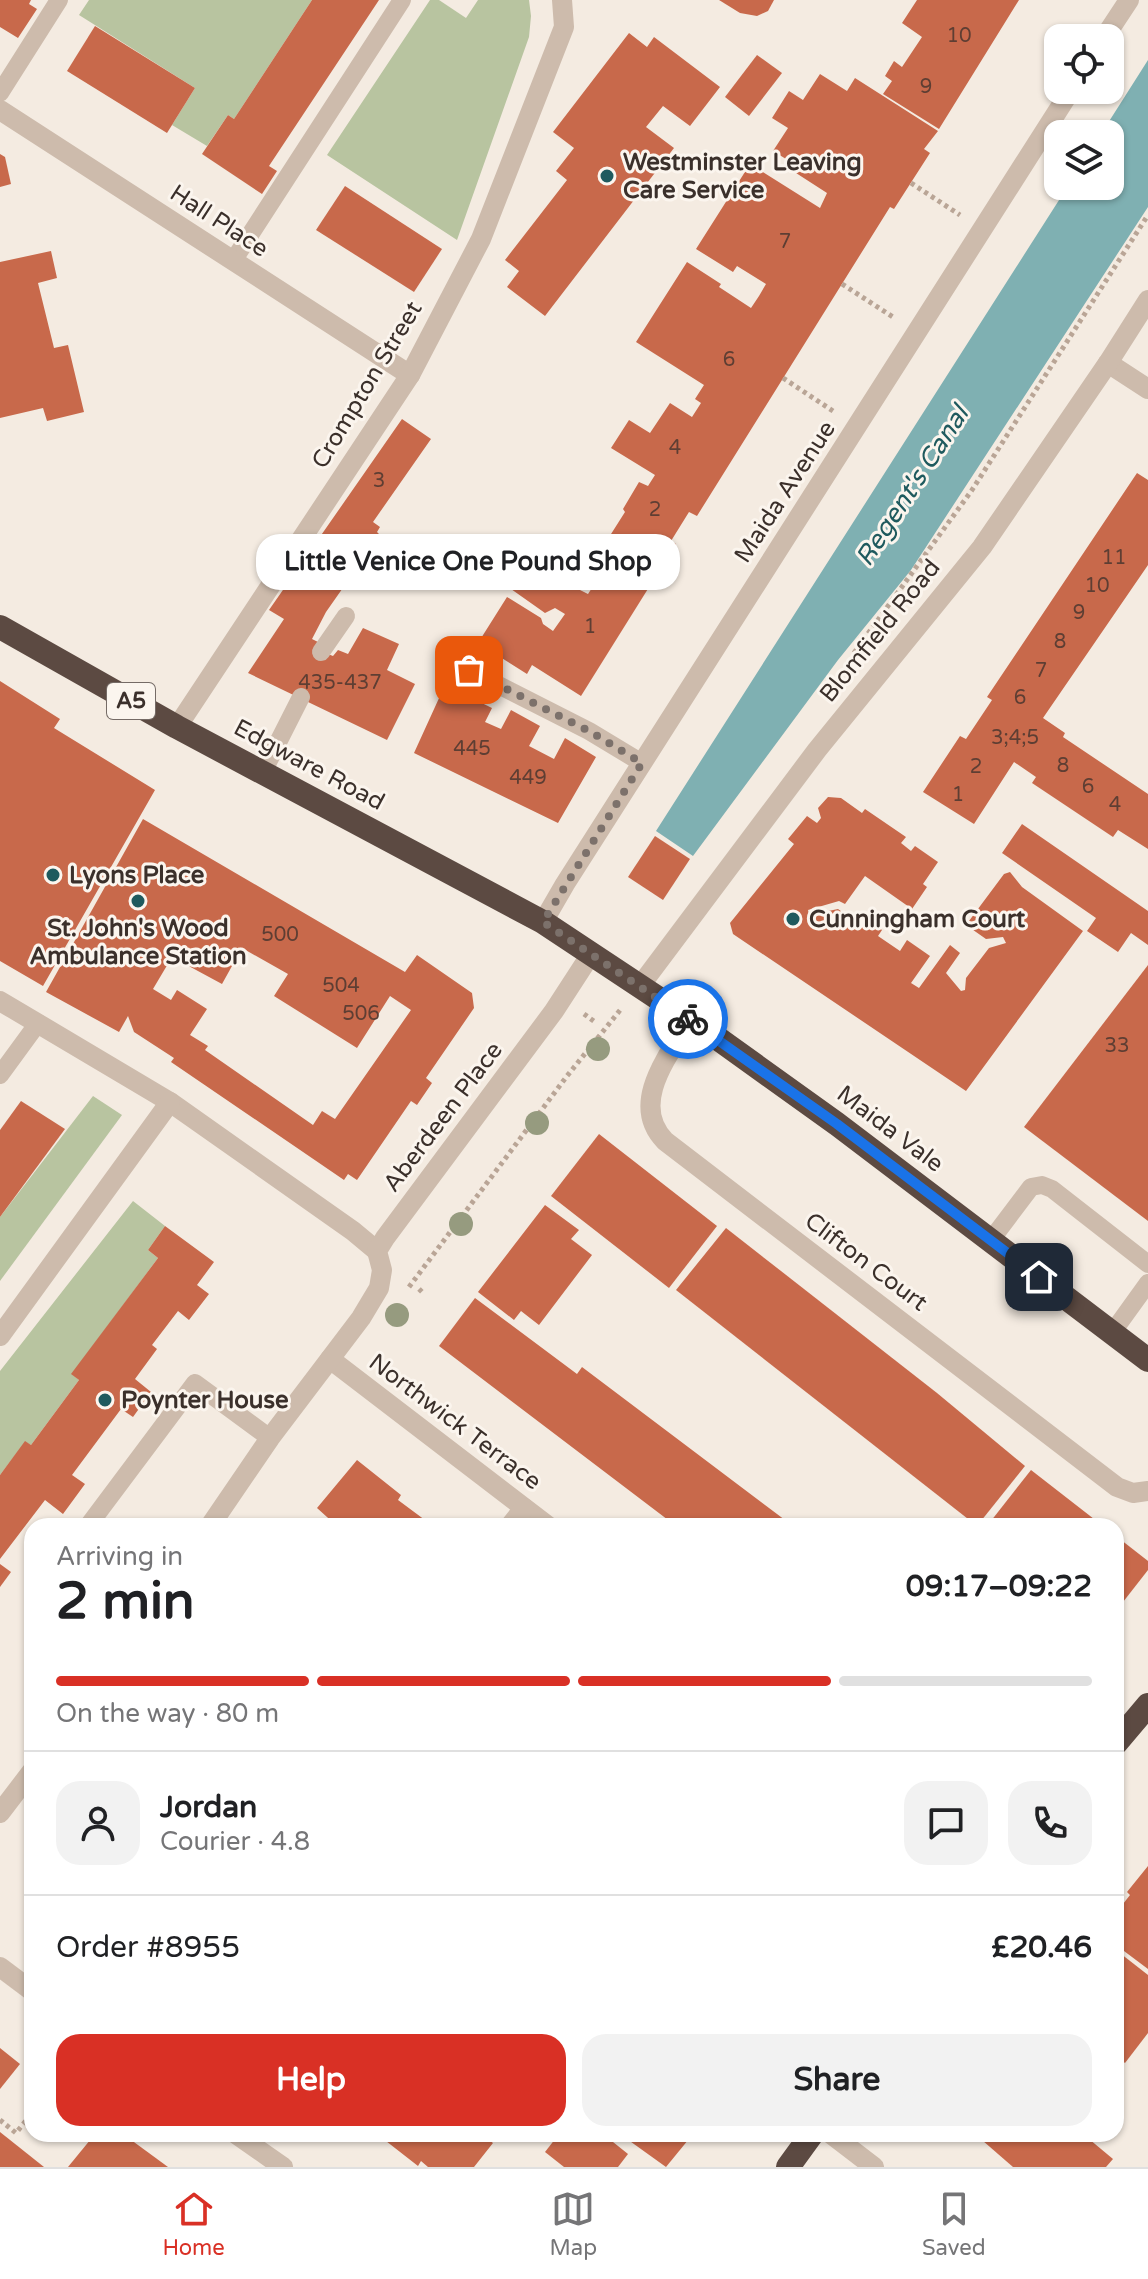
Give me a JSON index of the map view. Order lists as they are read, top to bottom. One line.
{"streets":{"highway":["A5","Edgware Road","Maida Vale"],"street":["Hall Place","Crompton Street","Maida Avenue","Blomfield Road","Aberdeen Place","Clifton Court","Northwick Terrace"]},"crossings":[["Hall Place","Crompton Street"],["Crompton Street","Edgware Road"],["Maida Avenue","Edgware Road"],["Blomfield Road","Maida Vale"],["Edgware Road","Aberdeen Place"],["Edgware Road","Maida Vale"],["Aberdeen Place","Maida Vale"],["Maida Vale","Clifton Court"]],"water":["Regent's Canal"],"places":["Westminster Leaving Care Service","Little Venice One Pound Shop","Lyons Place","St. John's Wood Ambulance Station","Cunningham Court","Poynter House"],"house_numbers":["10","9","7","6","4","3","2","11","10","9","1","8","7","435-437","6","3;4;5","445","8","2","449","6","1","4","500","504","506","33"],"page":{"bubble":"Little Venice One Pound Shop","heading":["2 min","Arriving in","09:17–09:22"],"panel":["Jordan","Courier · 4.8","Order #8955","£20.46"],"bar":"On the way · 80 m","buttons":["Help","Share"],"tabs":["Home","Map","Saved"]}}
